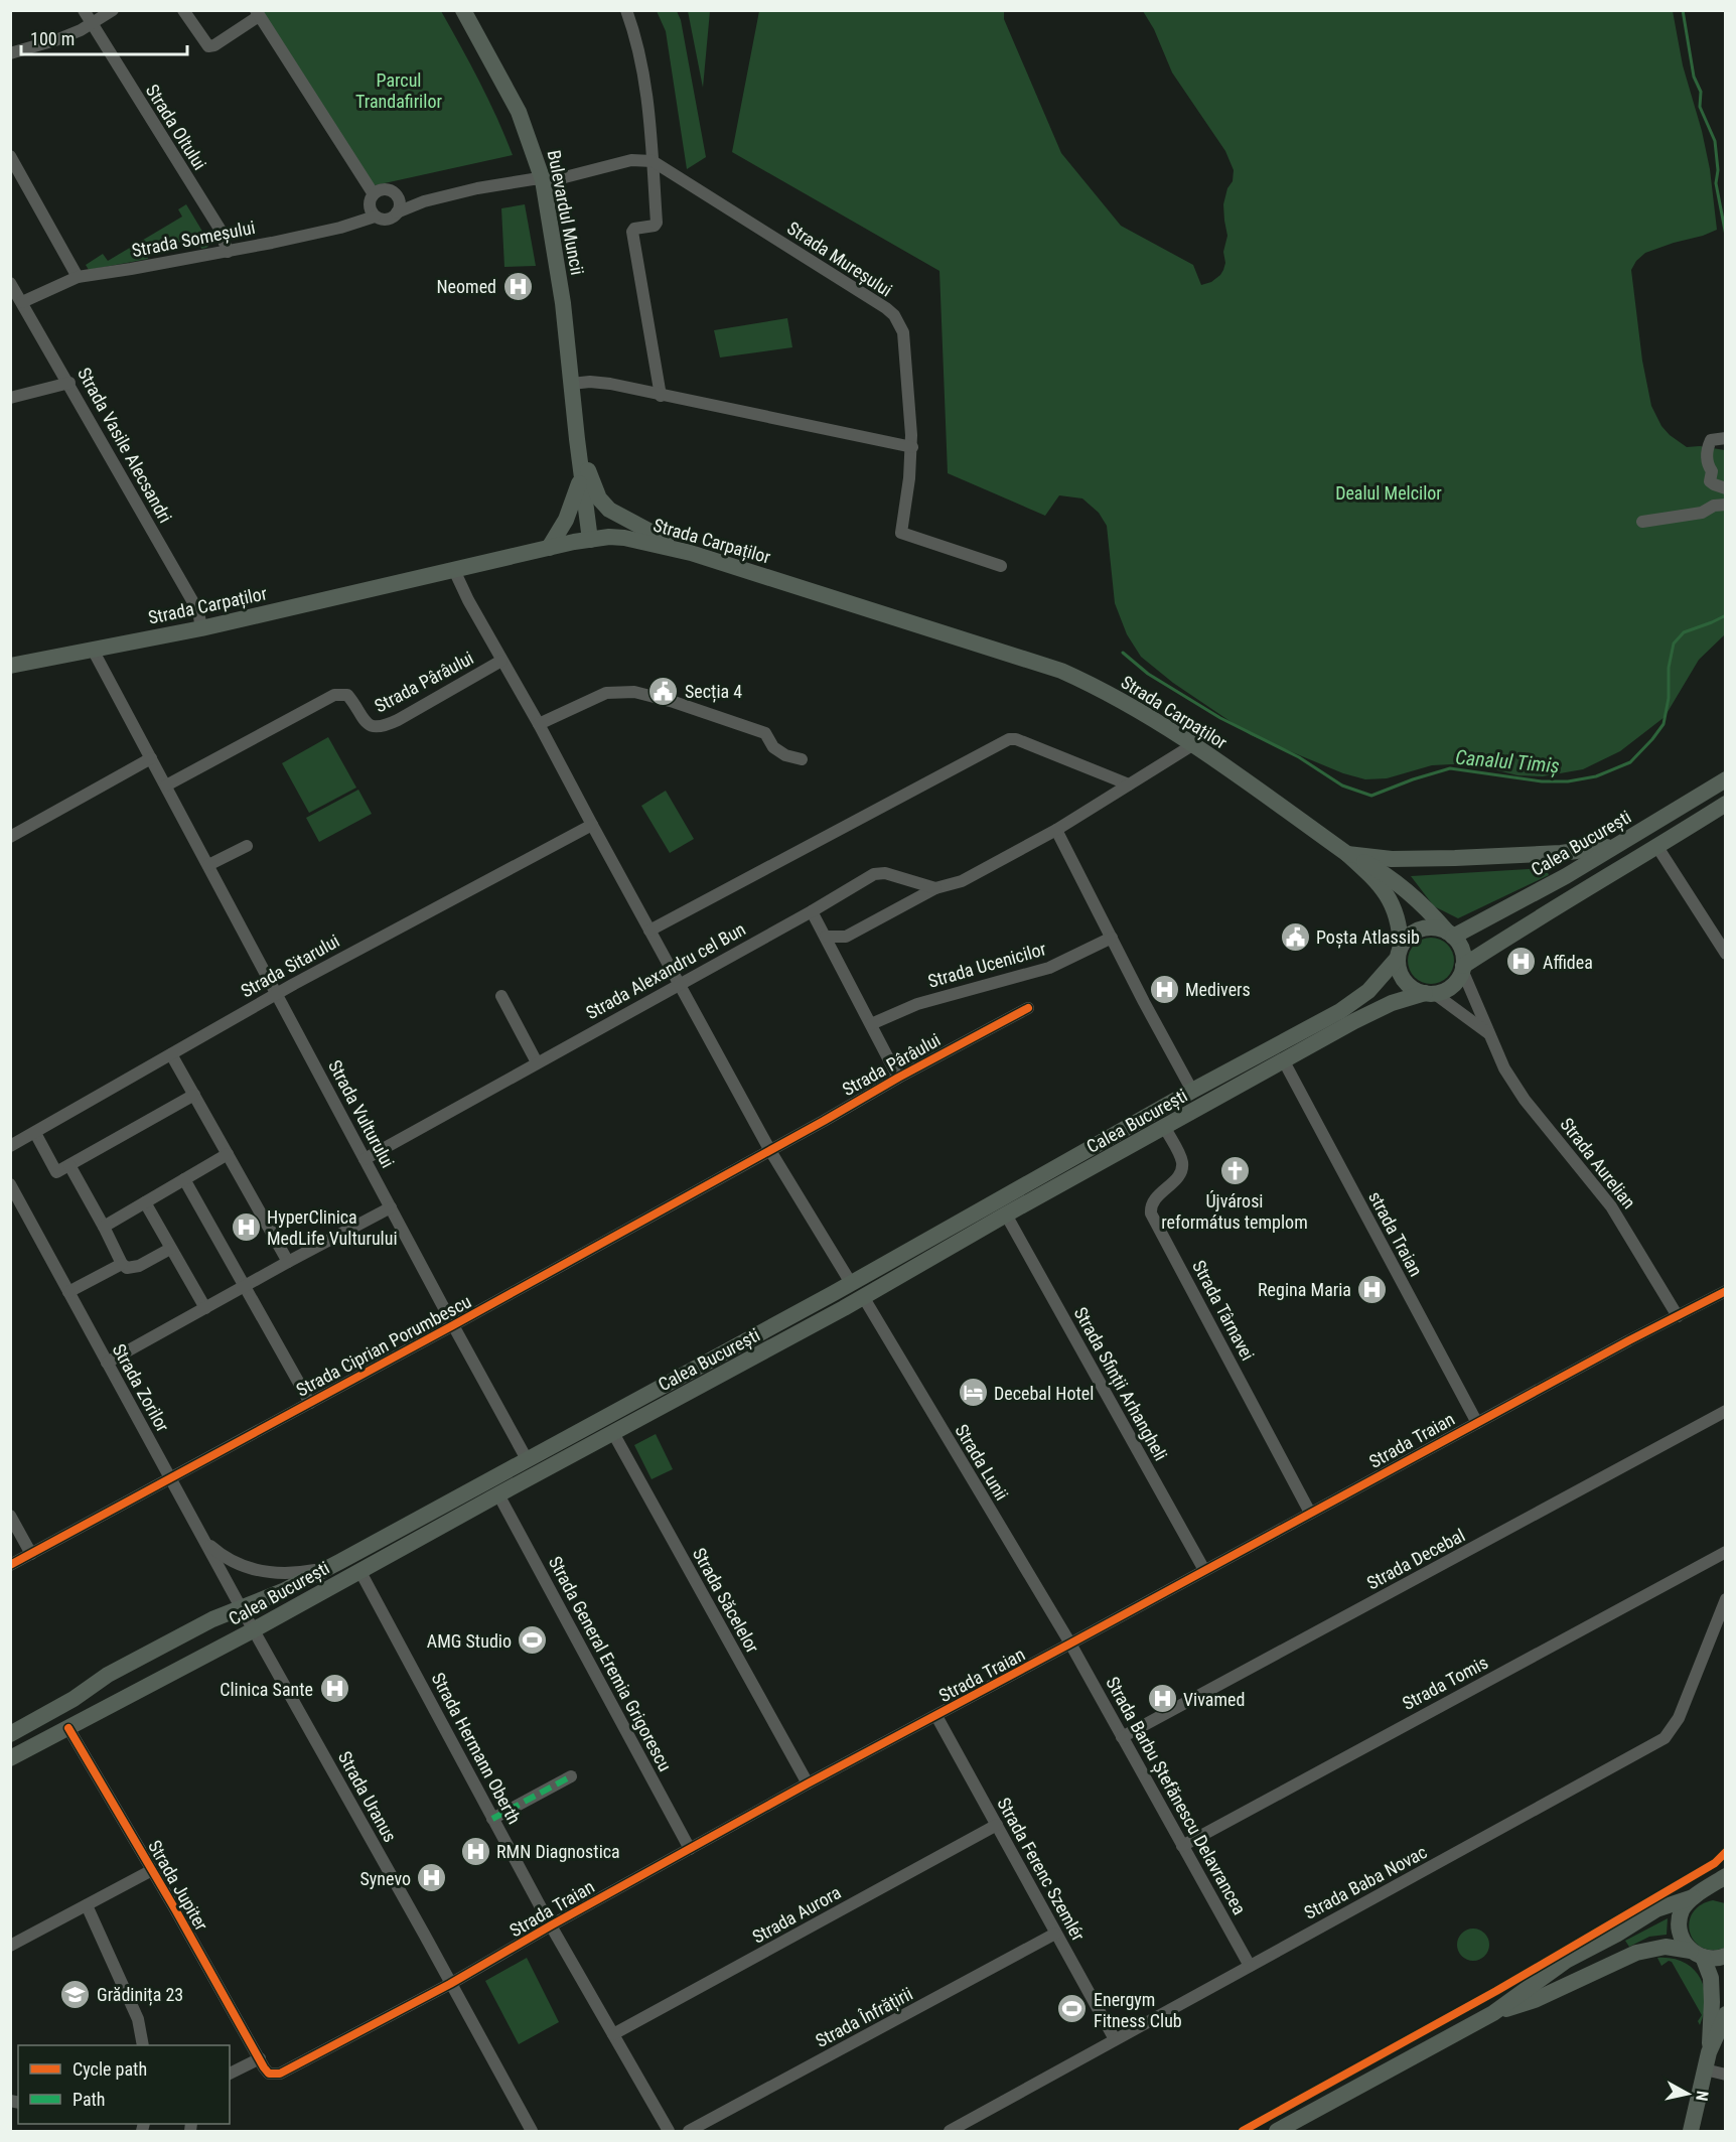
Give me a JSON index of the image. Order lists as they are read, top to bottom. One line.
{"streets":{"main road":["Bulevardul Muncii","Strada Carpaților","Calea București"],"street":["Strada Oltului","Strada Someșului","Strada Mureșului","Strada Vasile Alecsandri","Strada Pârâului","Strada Ucenicilor","Strada Sitarului","Strada Alexandru cel Bun","Strada Vulturului","Strada Aurelian","strada Traian","Strada Târnavei","Strada Ciprian Porumbescu","Strada Sfinții Arhangheli","Strada Zorilor","Strada Traian","Strada Lunii","Strada Decebal","Strada Săcelelor","Strada General Eremia Grigorescu","Strada Tomis","Strada Hermann Oberth","Strada Barbu Ștefănescu Delavrancea","Strada Uranus","Strada Ferenc Szemlér","Strada Baba Novac","Strada Jupiter","Strada Aurora","Strada Înfrățirii"]},"crossings":[["Strada Oltului","Strada Someșului"],["Bulevardul Muncii","Strada Someșului"],["Bulevardul Muncii","Strada Carpaților"],["Strada Someșului","Strada Vasile Alecsandri"],["Strada Vasile Alecsandri","Strada Carpaților"],["Strada Carpaților","Strada Pârâului"],["Strada Carpaților","Calea București"],["Strada Carpaților","Strada Vulturului"],["Strada Carpaților","Strada Aurelian"],["Strada Pârâului","Calea București"],["Strada Pârâului","Strada Sitarului"],["Strada Pârâului","Strada Alexandru cel Bun"],["Strada Pârâului","Strada Vulturului"],["Strada Pârâului","Strada Ciprian Porumbescu"],["Calea București","Strada Vulturului"],["Calea București","Strada Aurelian"],["Calea București","strada Traian"],["Calea București","Strada Târnavei"],["Calea București","Strada Sfinții Arhangheli"],["Calea București","Strada Zorilor"],["Calea București","Strada Lunii"],["Calea București","Strada Săcelelor"],["Calea București","Strada General Eremia Grigorescu"],["Calea București","Strada Hermann Oberth"],["Calea București","Strada Uranus"],["Calea București","Strada Jupiter"],["Strada Sitarului","Strada Vulturului"],["Strada Alexandru cel Bun","Strada Vulturului"],["Strada Vulturului","Strada Ciprian Porumbescu"],["Strada Aurelian","Strada Traian"],["strada Traian","Strada Traian"],["Strada Târnavei","Strada Traian"],["Strada Ciprian Porumbescu","Strada Zorilor"],["Strada Sfinții Arhangheli","Strada Traian"],["Strada Zorilor","Strada Uranus"],["Strada Traian","Strada Lunii"],["Strada Traian","Strada Săcelelor"],["Strada Traian","Strada General Eremia Grigorescu"],["Strada Traian","Strada Hermann Oberth"],["Strada Traian","Strada Barbu Ștefănescu Delavrancea"],["Strada Traian","Strada Uranus"],["Strada Traian","Strada Ferenc Szemlér"],["Strada Traian","Strada Jupiter"],["Strada Lunii","Strada Barbu Ștefănescu Delavrancea"],["Strada Decebal","Strada Barbu Ștefănescu Delavrancea"],["Strada Tomis","Strada Barbu Ștefănescu Delavrancea"],["Strada Hermann Oberth","Strada Aurora"],["Strada Barbu Ștefănescu Delavrancea","Strada Baba Novac"],["Strada Ferenc Szemlér","Strada Baba Novac"],["Strada Ferenc Szemlér","Strada Aurora"],["Strada Ferenc Szemlér","Strada Înfrățirii"]],"water":["Canalul Timiș"],"parks":["Parcul Trandafirilor","Dealul Melcilor"],"places":{"hospital":["Neomed","Affidea","Medivers","HyperClinica MedLife Vulturului","Regina Maria","Clinica Sante","Vivamed","RMN Diagnostica","Synevo"],"public building":["Secția 4","Poșta Atlassib"],"church":["Újvárosi református templom"],"hotel":["Decebal Hotel"],"sports":["AMG Studio","Energym Fitness Club"],"school or university":["Grădinița 23"]},"legend":["Cycle path","Path"],"scale_bar":"100 m","north":"right"}
